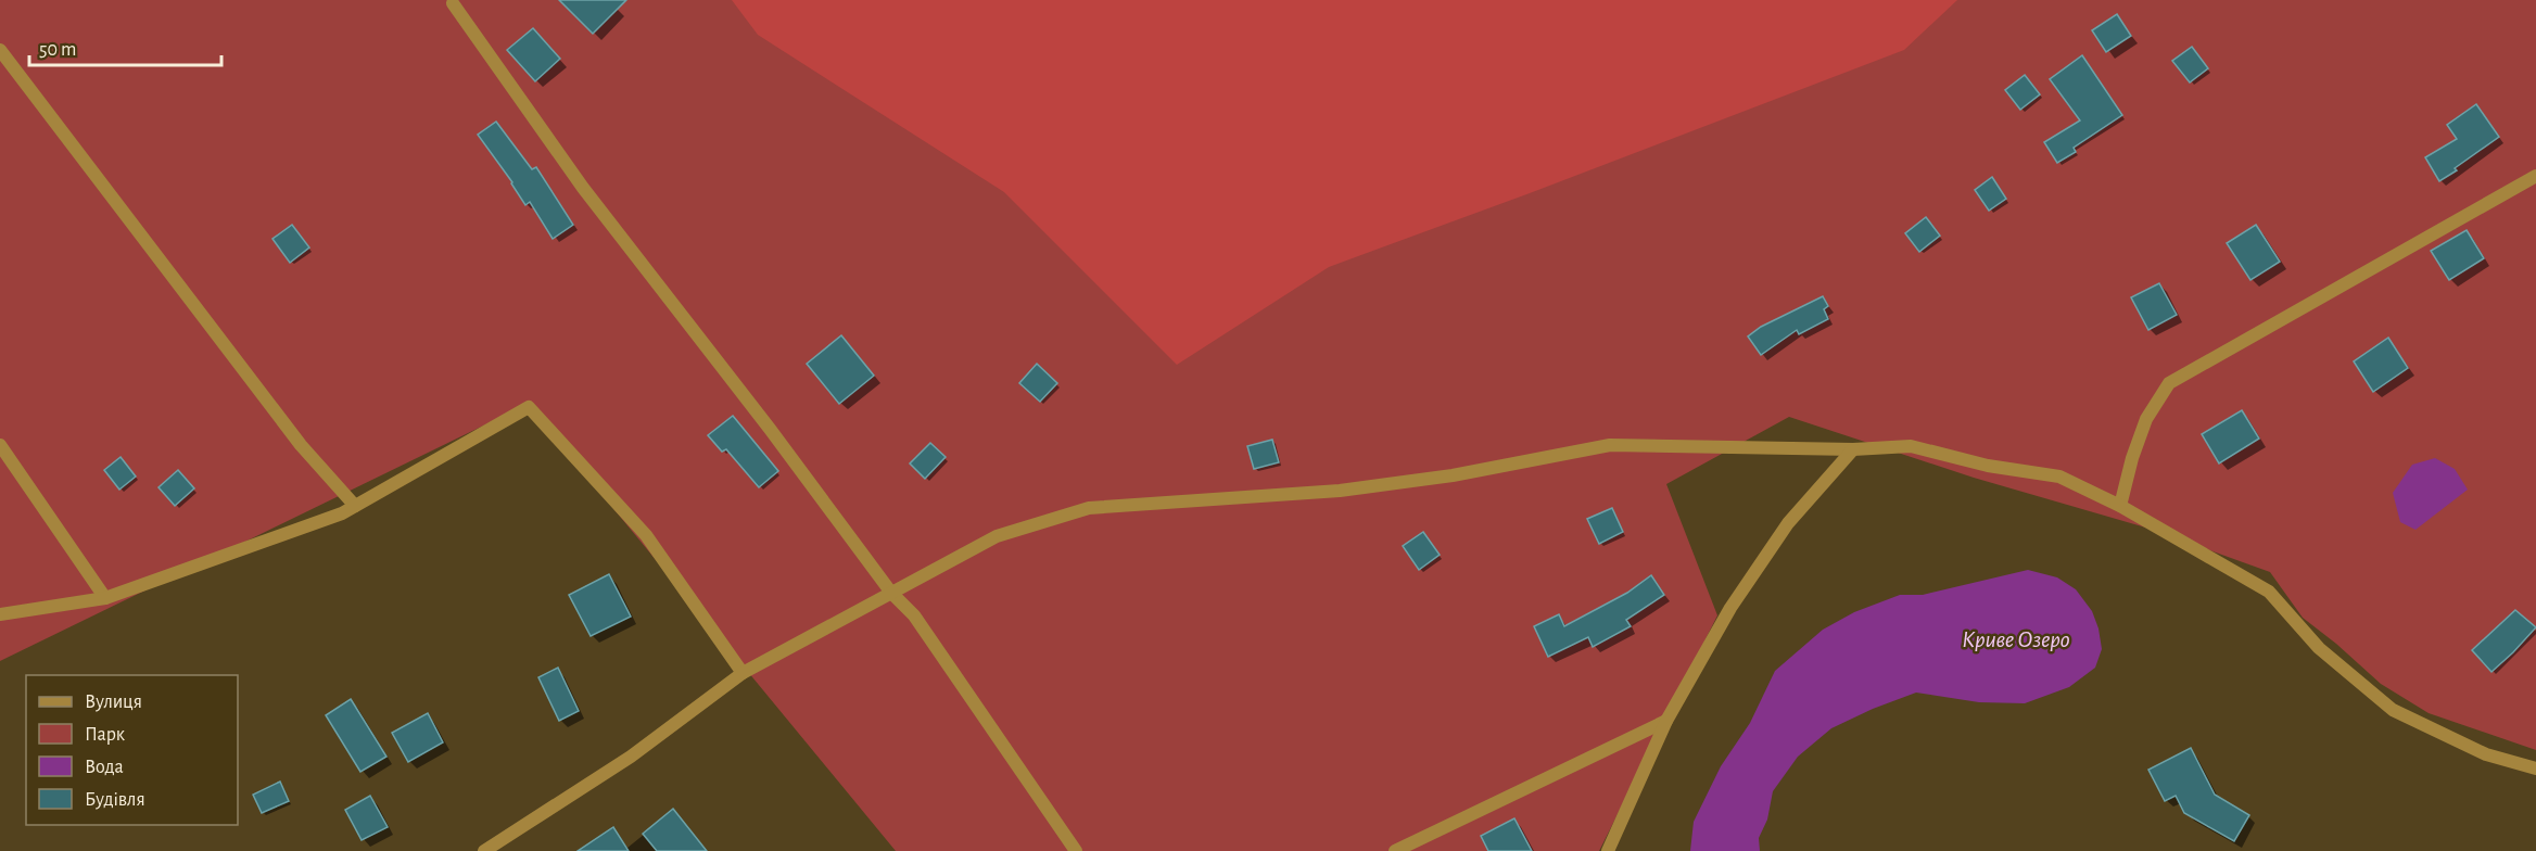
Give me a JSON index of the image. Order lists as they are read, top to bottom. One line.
{"water":["Криве Озеро"],"legend":["Вулиця","Парк","Вода","Будівля"],"scale_bar":"50 m"}
